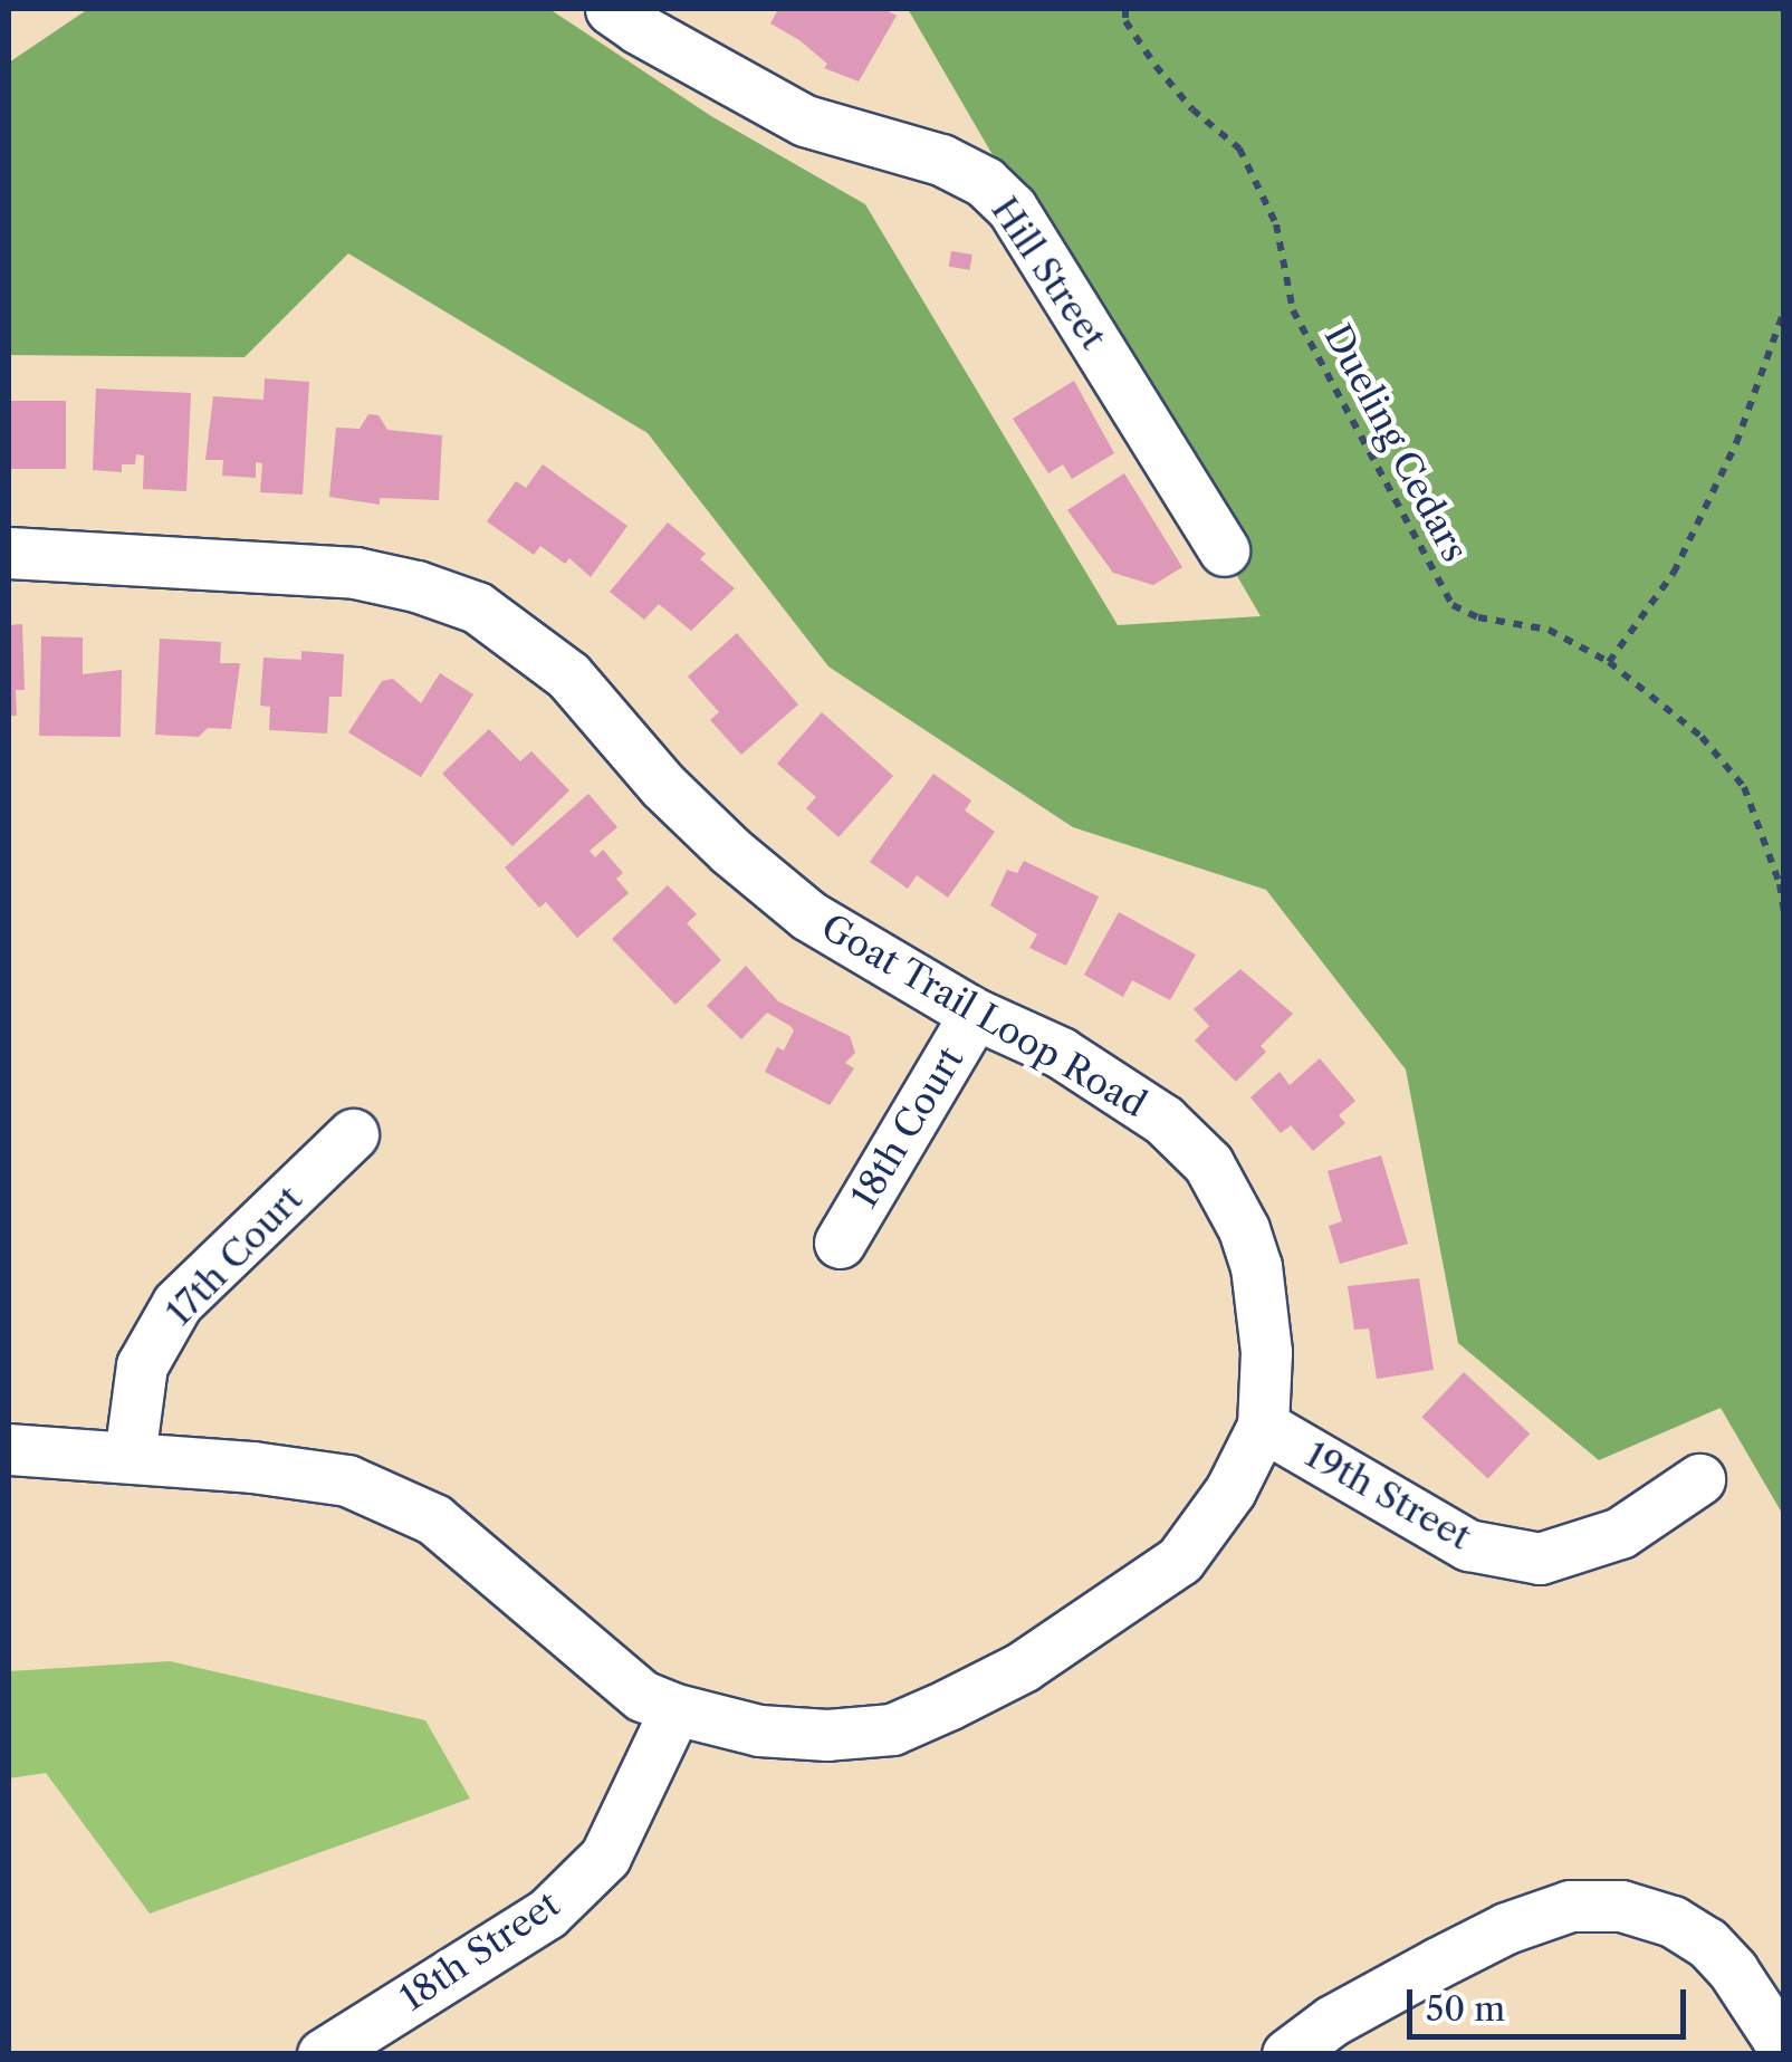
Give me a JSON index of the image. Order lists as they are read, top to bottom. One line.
{"streets":{"street":["Hill Street","Goat Trail Loop Road","18th Court","17th Court","19th Street","18th Street"],"path":["Dueling Cedars"]},"crossings":[["Goat Trail Loop Road","18th Court"],["Goat Trail Loop Road","17th Court"],["Goat Trail Loop Road","19th Street"],["Goat Trail Loop Road","18th Street"]],"scale_bar":"50 m"}
